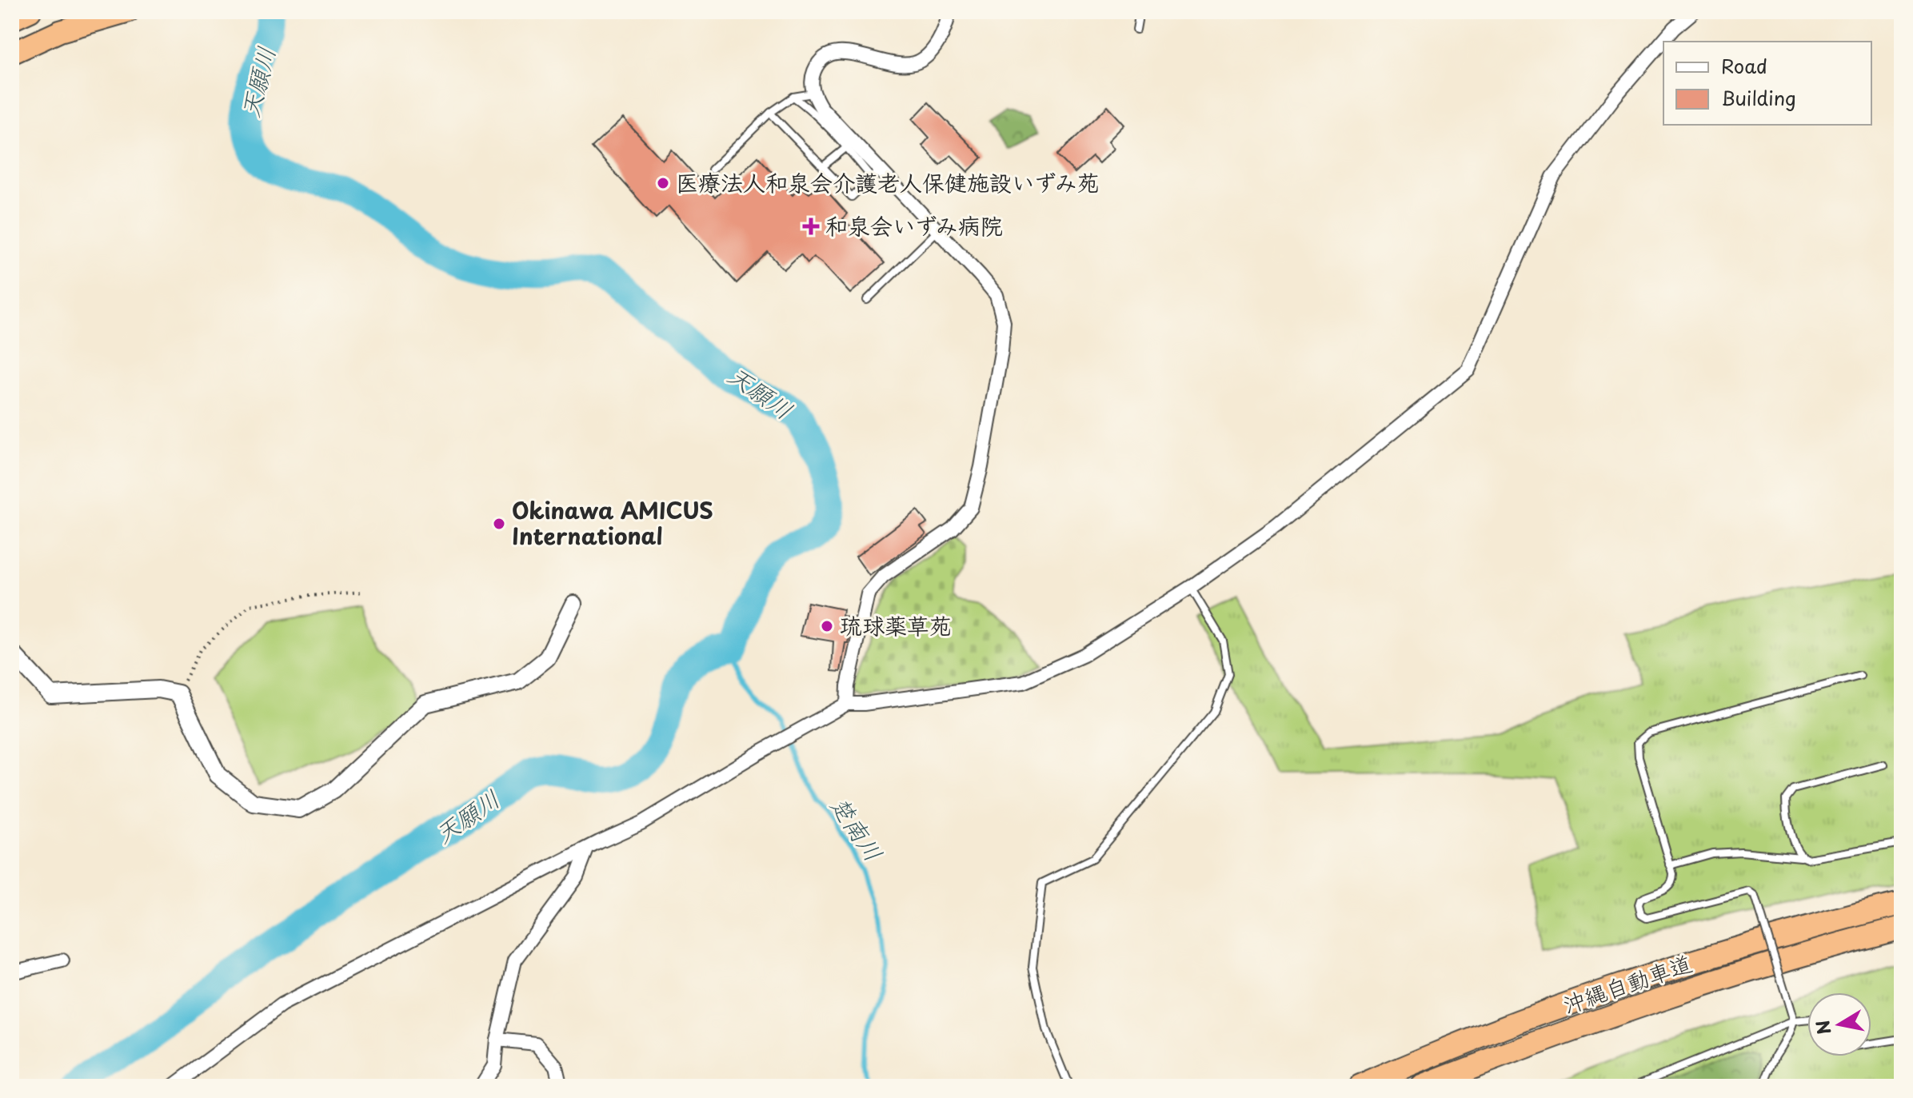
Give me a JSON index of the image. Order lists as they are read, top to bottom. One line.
{"streets":{"highway":["沖縄自動車道"]},"water":["天願川","楚南川"],"places":{"other":["医療法人和泉会介護老人保健施設いずみ苑","Okinawa AMICUS International","琉球薬草苑"],"health":["和泉会いずみ病院"]},"legend":["Road","Building"],"north":"left"}
